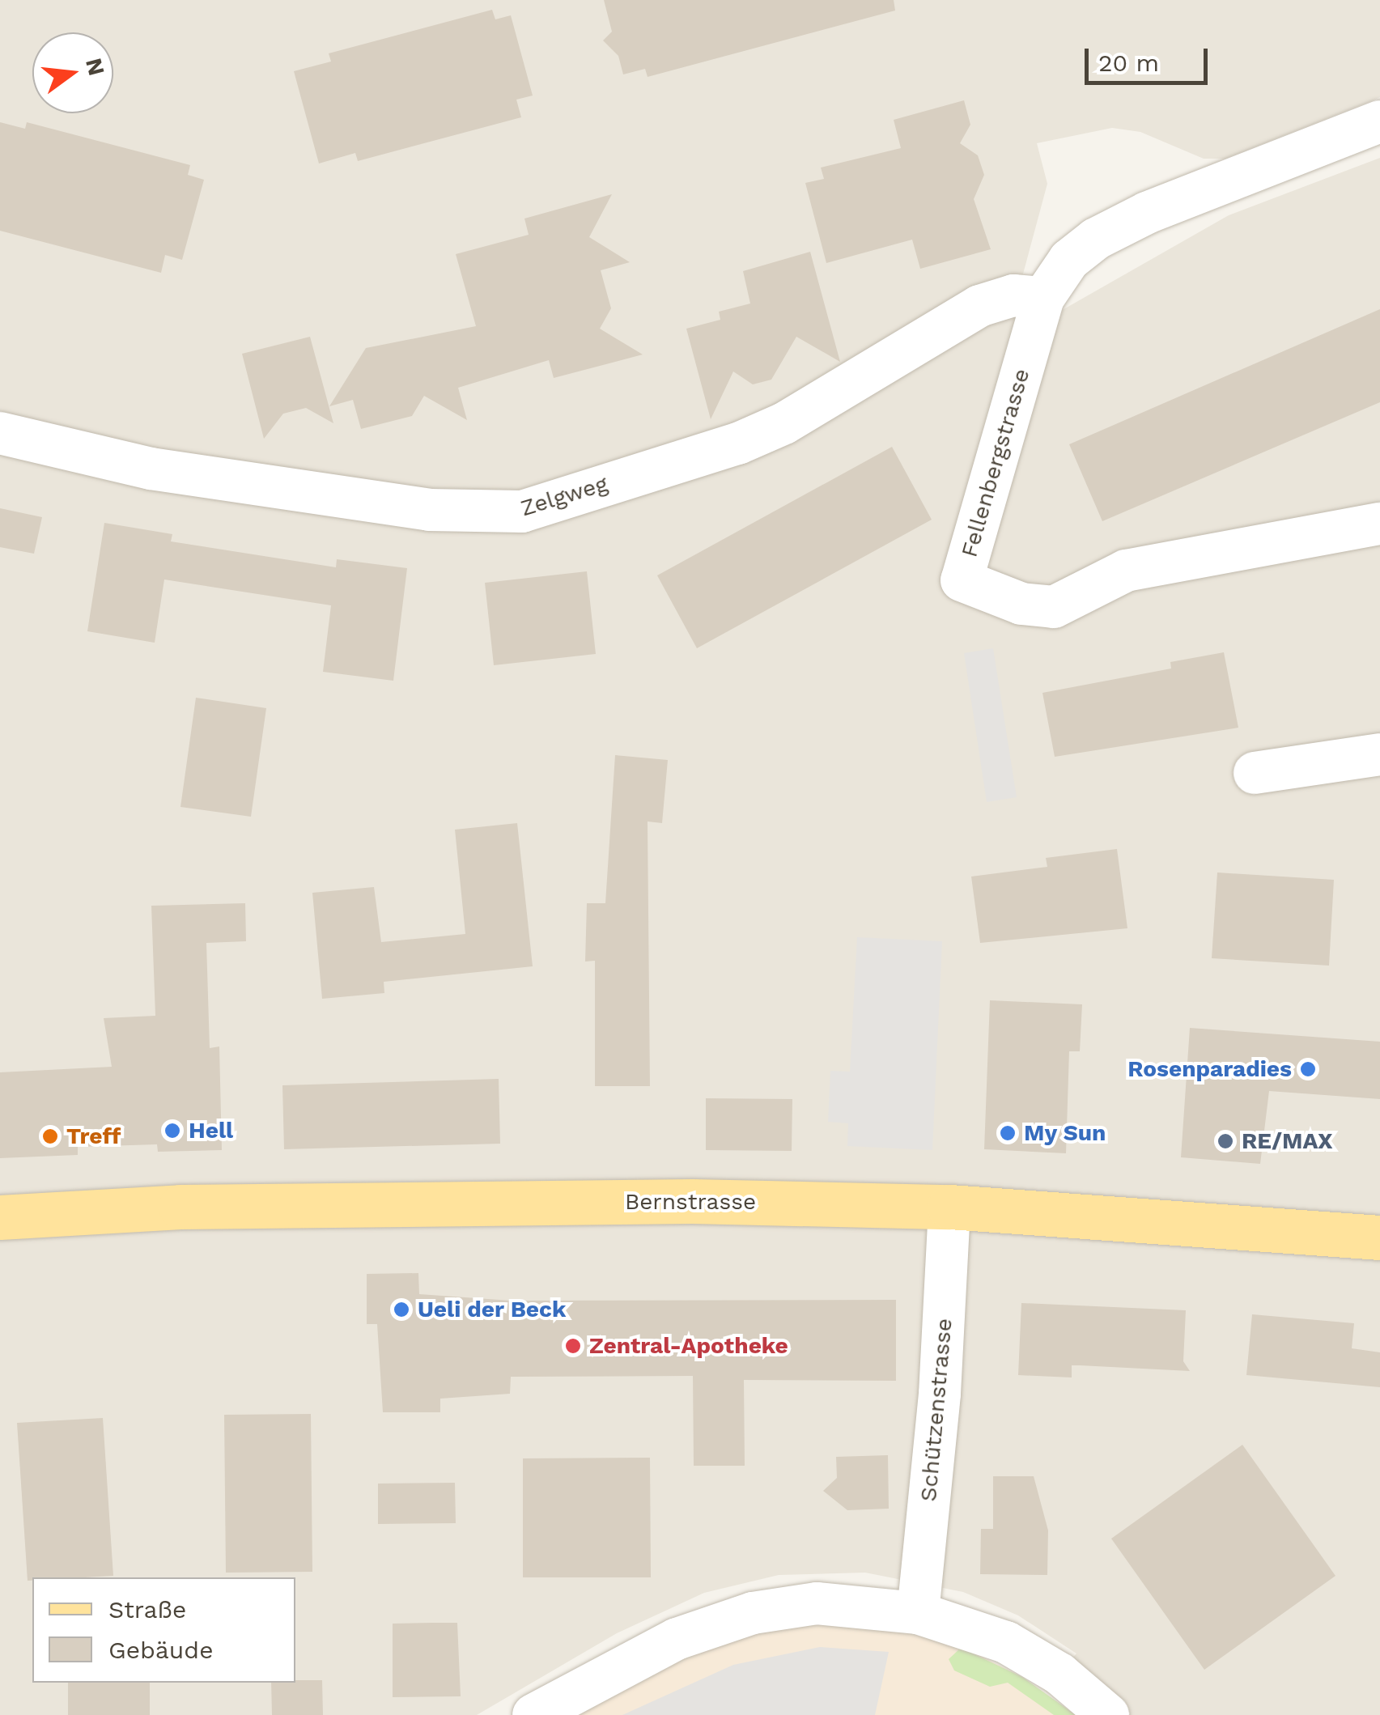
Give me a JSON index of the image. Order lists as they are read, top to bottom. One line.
{"streets":{"main road":["Bernstrasse"],"street":["Fellenbergstrasse","Zelgweg","Schützenstrasse"]},"crossings":[["Fellenbergstrasse","Zelgweg"],["Bernstrasse","Schützenstrasse"]],"places":["Rosenparadies","Hell","My Sun","Treff","RE/MAX","Ueli der Beck","Zentral-Apotheke"],"legend":["Straße","Gebäude"],"scale_bar":"20 m","north":"right"}
